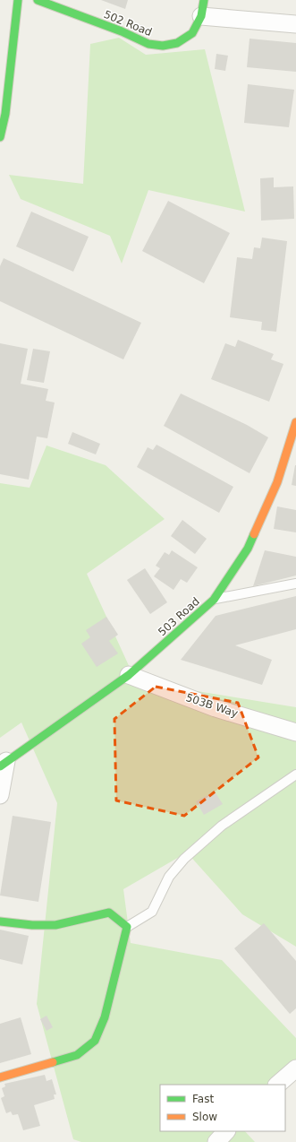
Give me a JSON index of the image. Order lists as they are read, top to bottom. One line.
{"streets":{"street":["502 Road","503 Road","503B Way"]},"crossings":[["503 Road","503B Way"]],"legend":["Fast","Slow"]}
